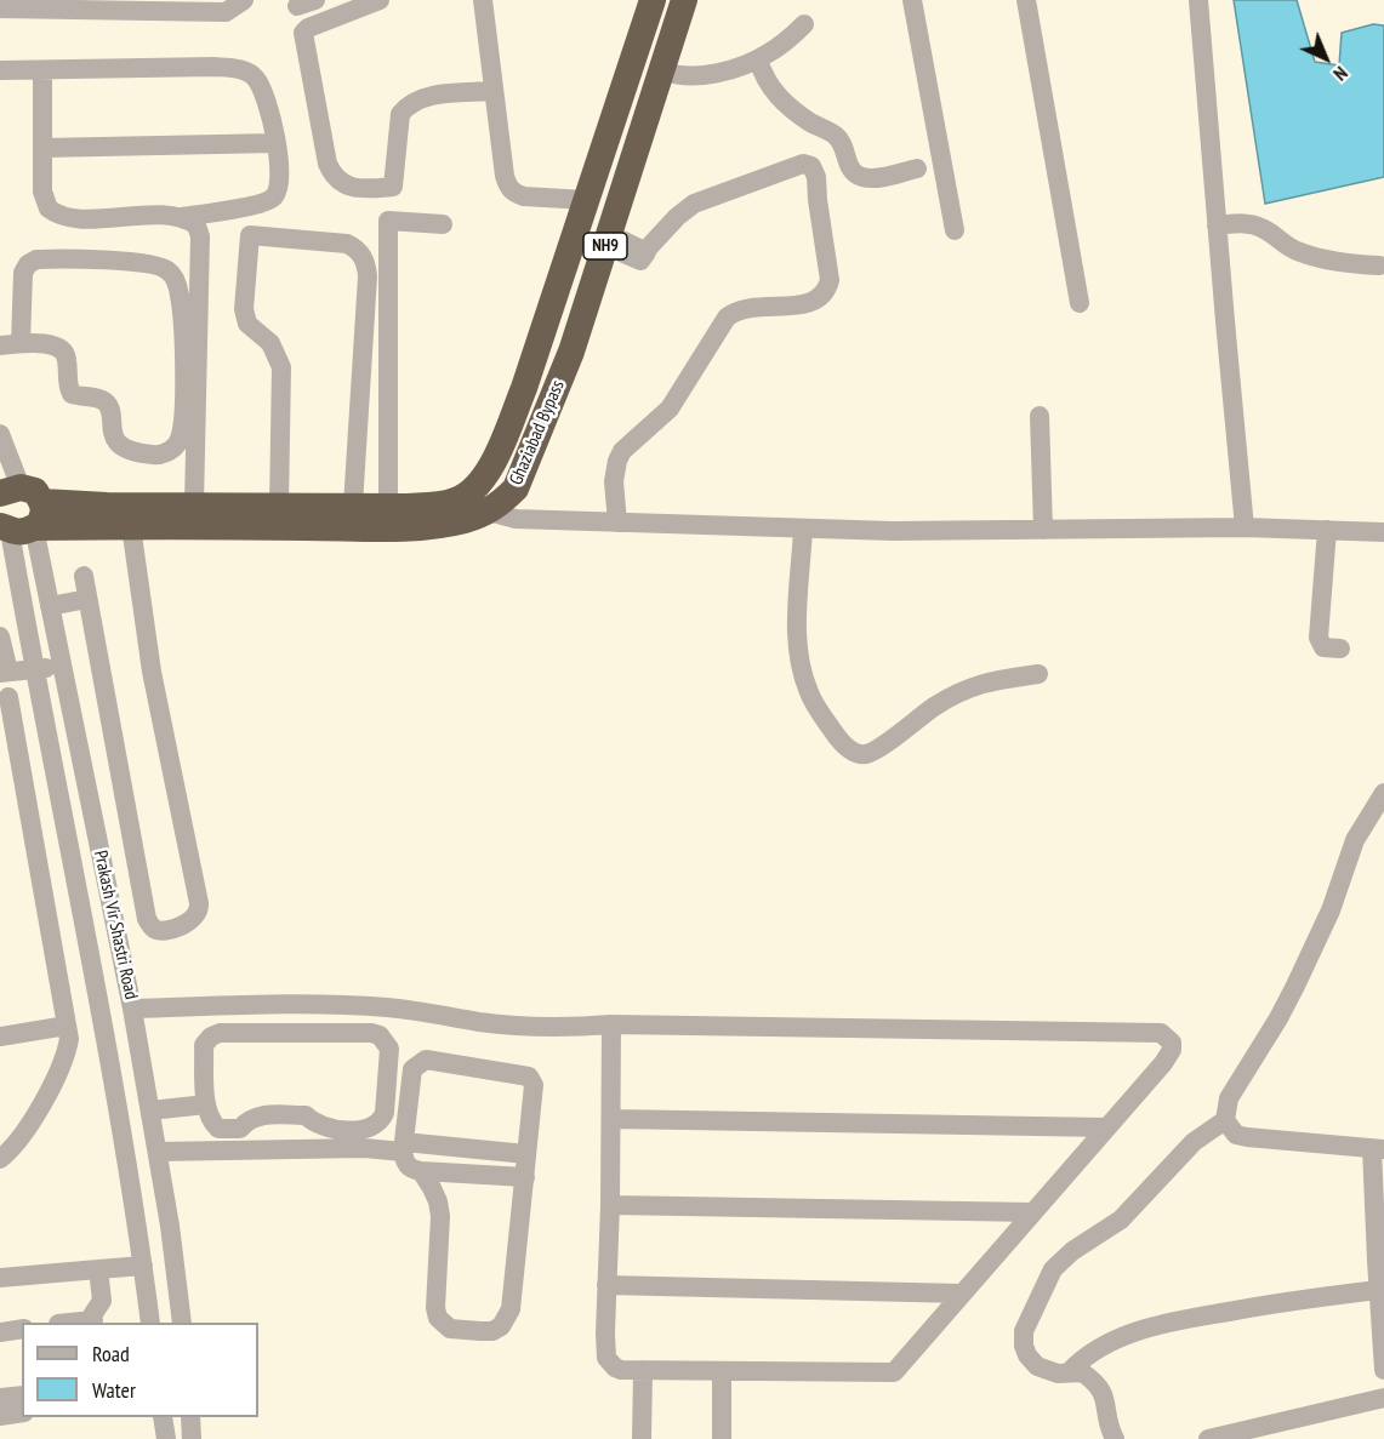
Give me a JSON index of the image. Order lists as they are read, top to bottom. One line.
{"streets":{"highway":["NH9","Ghaziabad Bypass"],"street":["Prakash Vir Shastri Road"]},"crossings":[["Ghaziabad Bypass","Prakash Vir Shastri Road"]],"legend":["Road","Water"],"north":"bottom right"}
